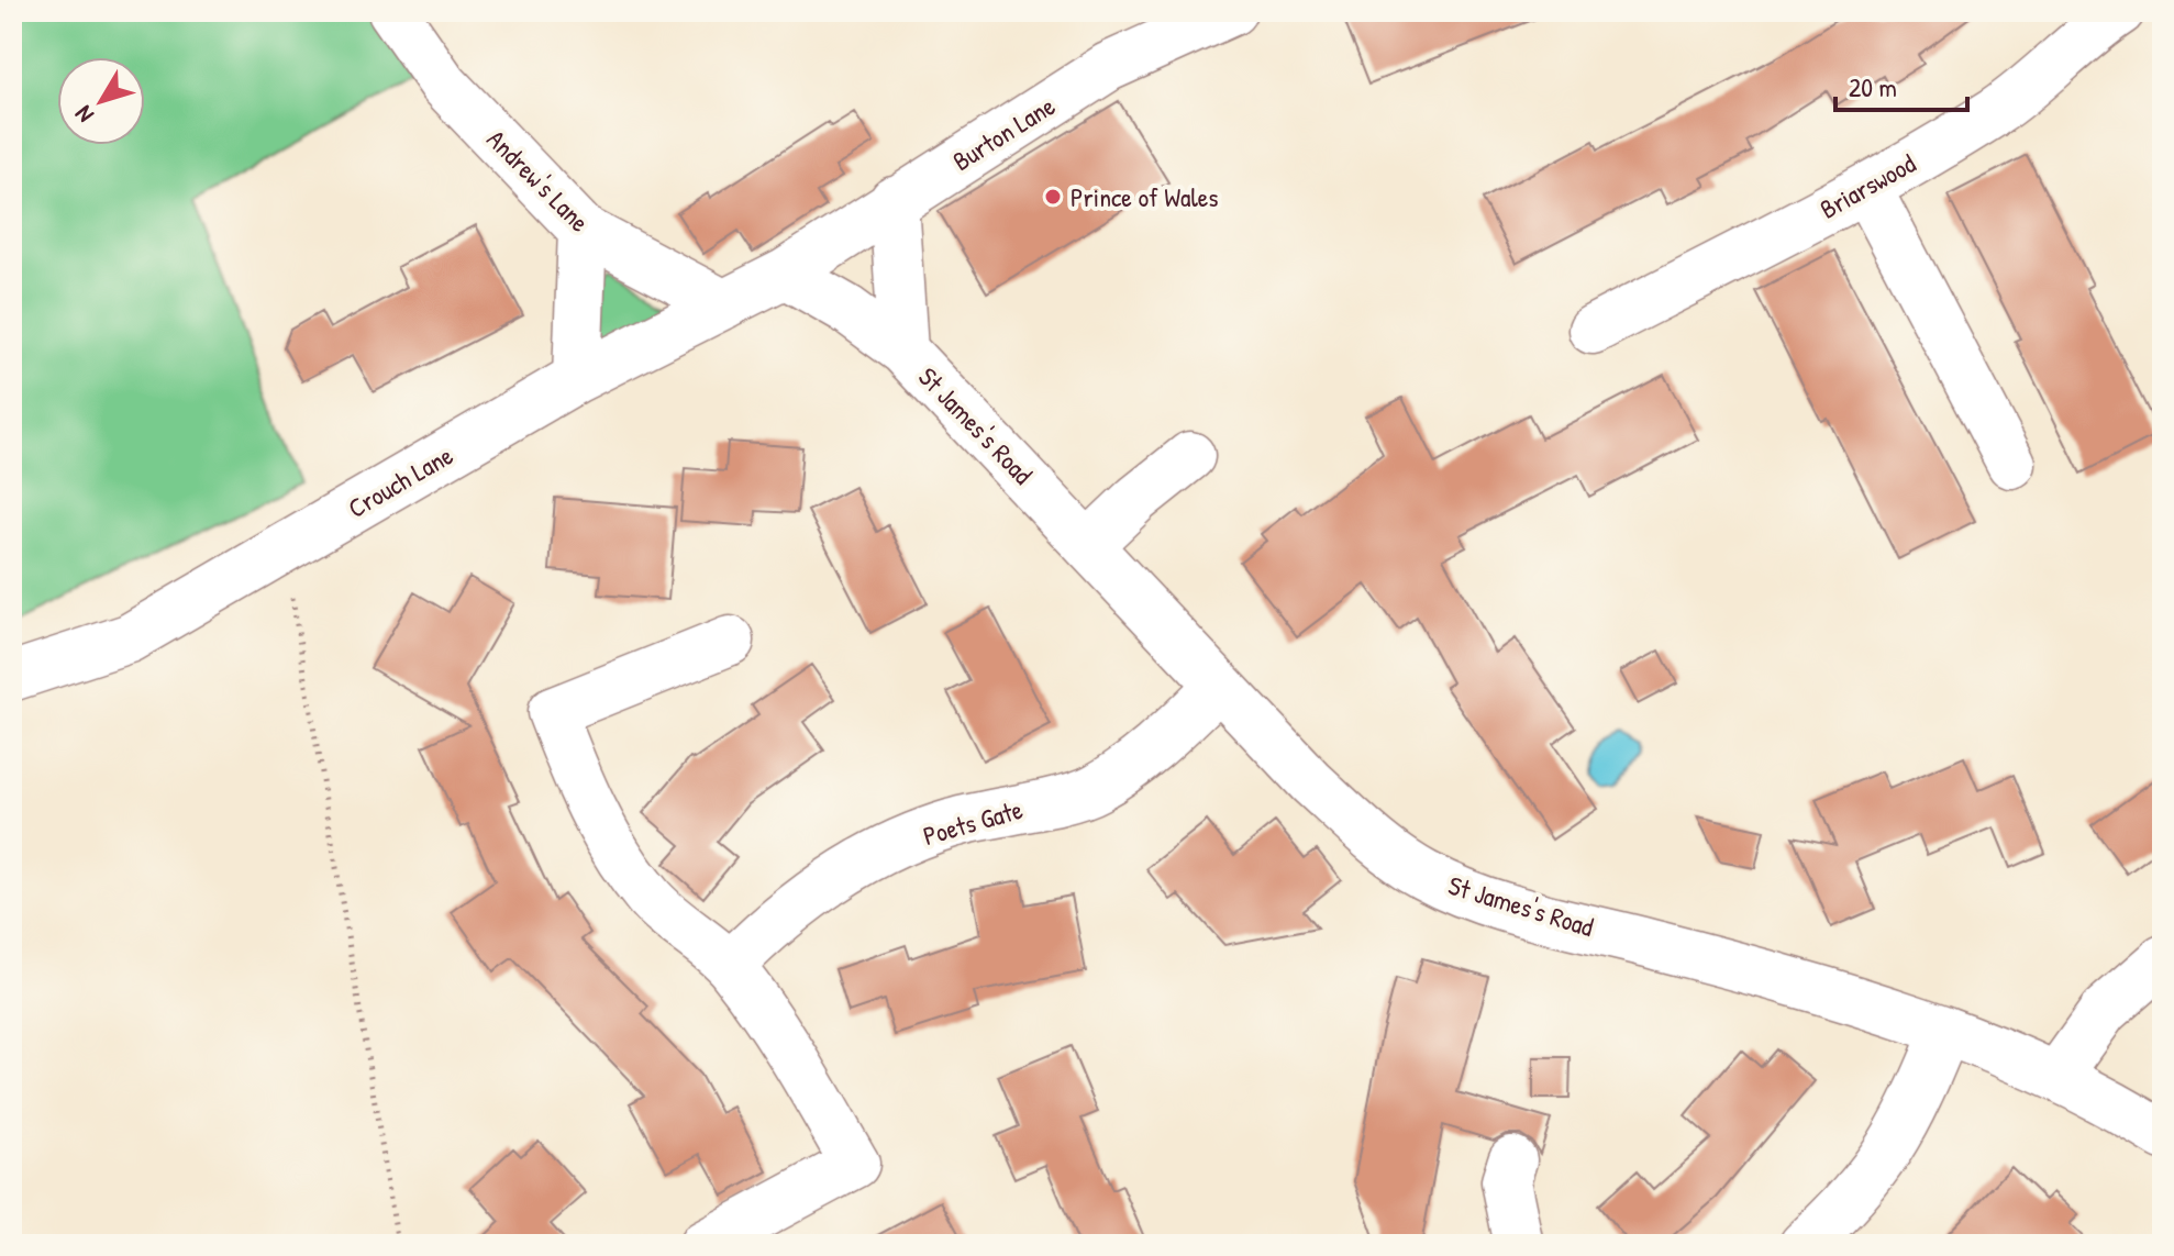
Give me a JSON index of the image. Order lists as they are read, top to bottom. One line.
{"streets":{"street":["Burton Lane","Andrew's Lane","Briarswood","St James's Road","Crouch Lane","Poets Gate"]},"crossings":[["Burton Lane","St James's Road"],["Burton Lane","Crouch Lane"],["Andrew's Lane","Crouch Lane"],["St James's Road","Crouch Lane"],["St James's Road","Poets Gate"]],"places":["Prince of Wales"],"scale_bar":"20 m","north":"bottom left"}
